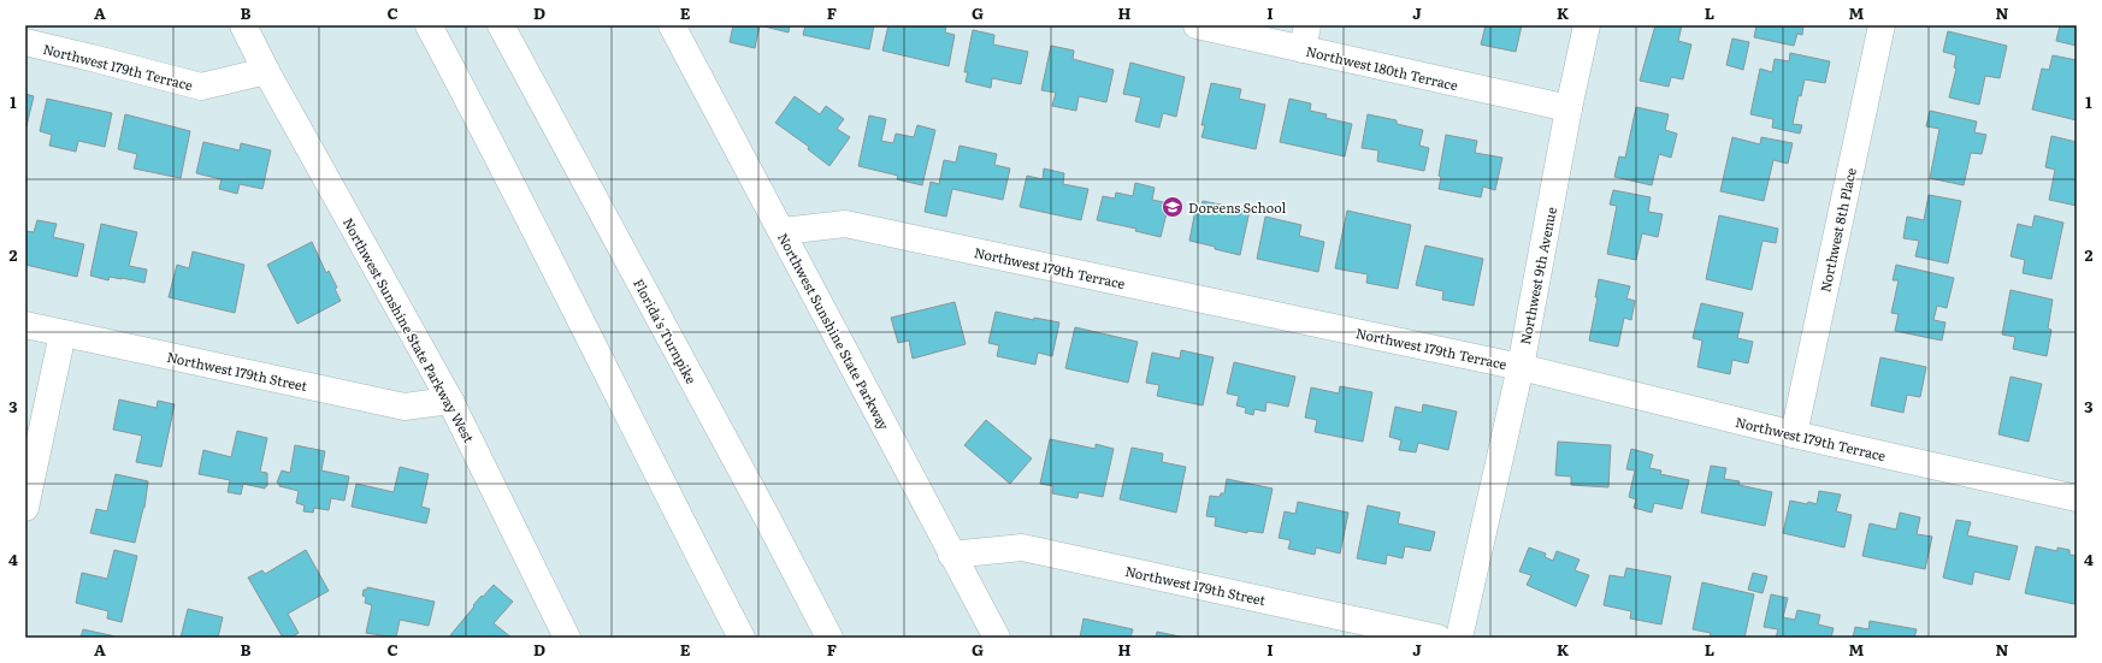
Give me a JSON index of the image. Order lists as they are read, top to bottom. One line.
{"streets":{"main road":["Northwest 179th Terrace","Northwest 180th Terrace","Northwest 8th Place","Northwest 9th Avenue","Northwest Sunshine State Parkway West","Florida's Turnpike","Northwest Sunshine State Parkway","Northwest 179th Street"]},"crossings":[["Northwest 179th Terrace","Northwest 8th Place"],["Northwest 179th Terrace","Northwest 9th Avenue"],["Northwest 179th Terrace","Northwest Sunshine State Parkway West"],["Northwest 179th Terrace","Northwest Sunshine State Parkway"],["Northwest 180th Terrace","Northwest 9th Avenue"],["Northwest Sunshine State Parkway West","Northwest 179th Street"],["Northwest Sunshine State Parkway","Northwest 179th Street"]],"places":{"school or university":["Doreens School"]},"grid":{"columns":["A","B","C","D","E","F","G","H","I","J","K","L","M","N"],"rows":["1","2","3","4"]}}
